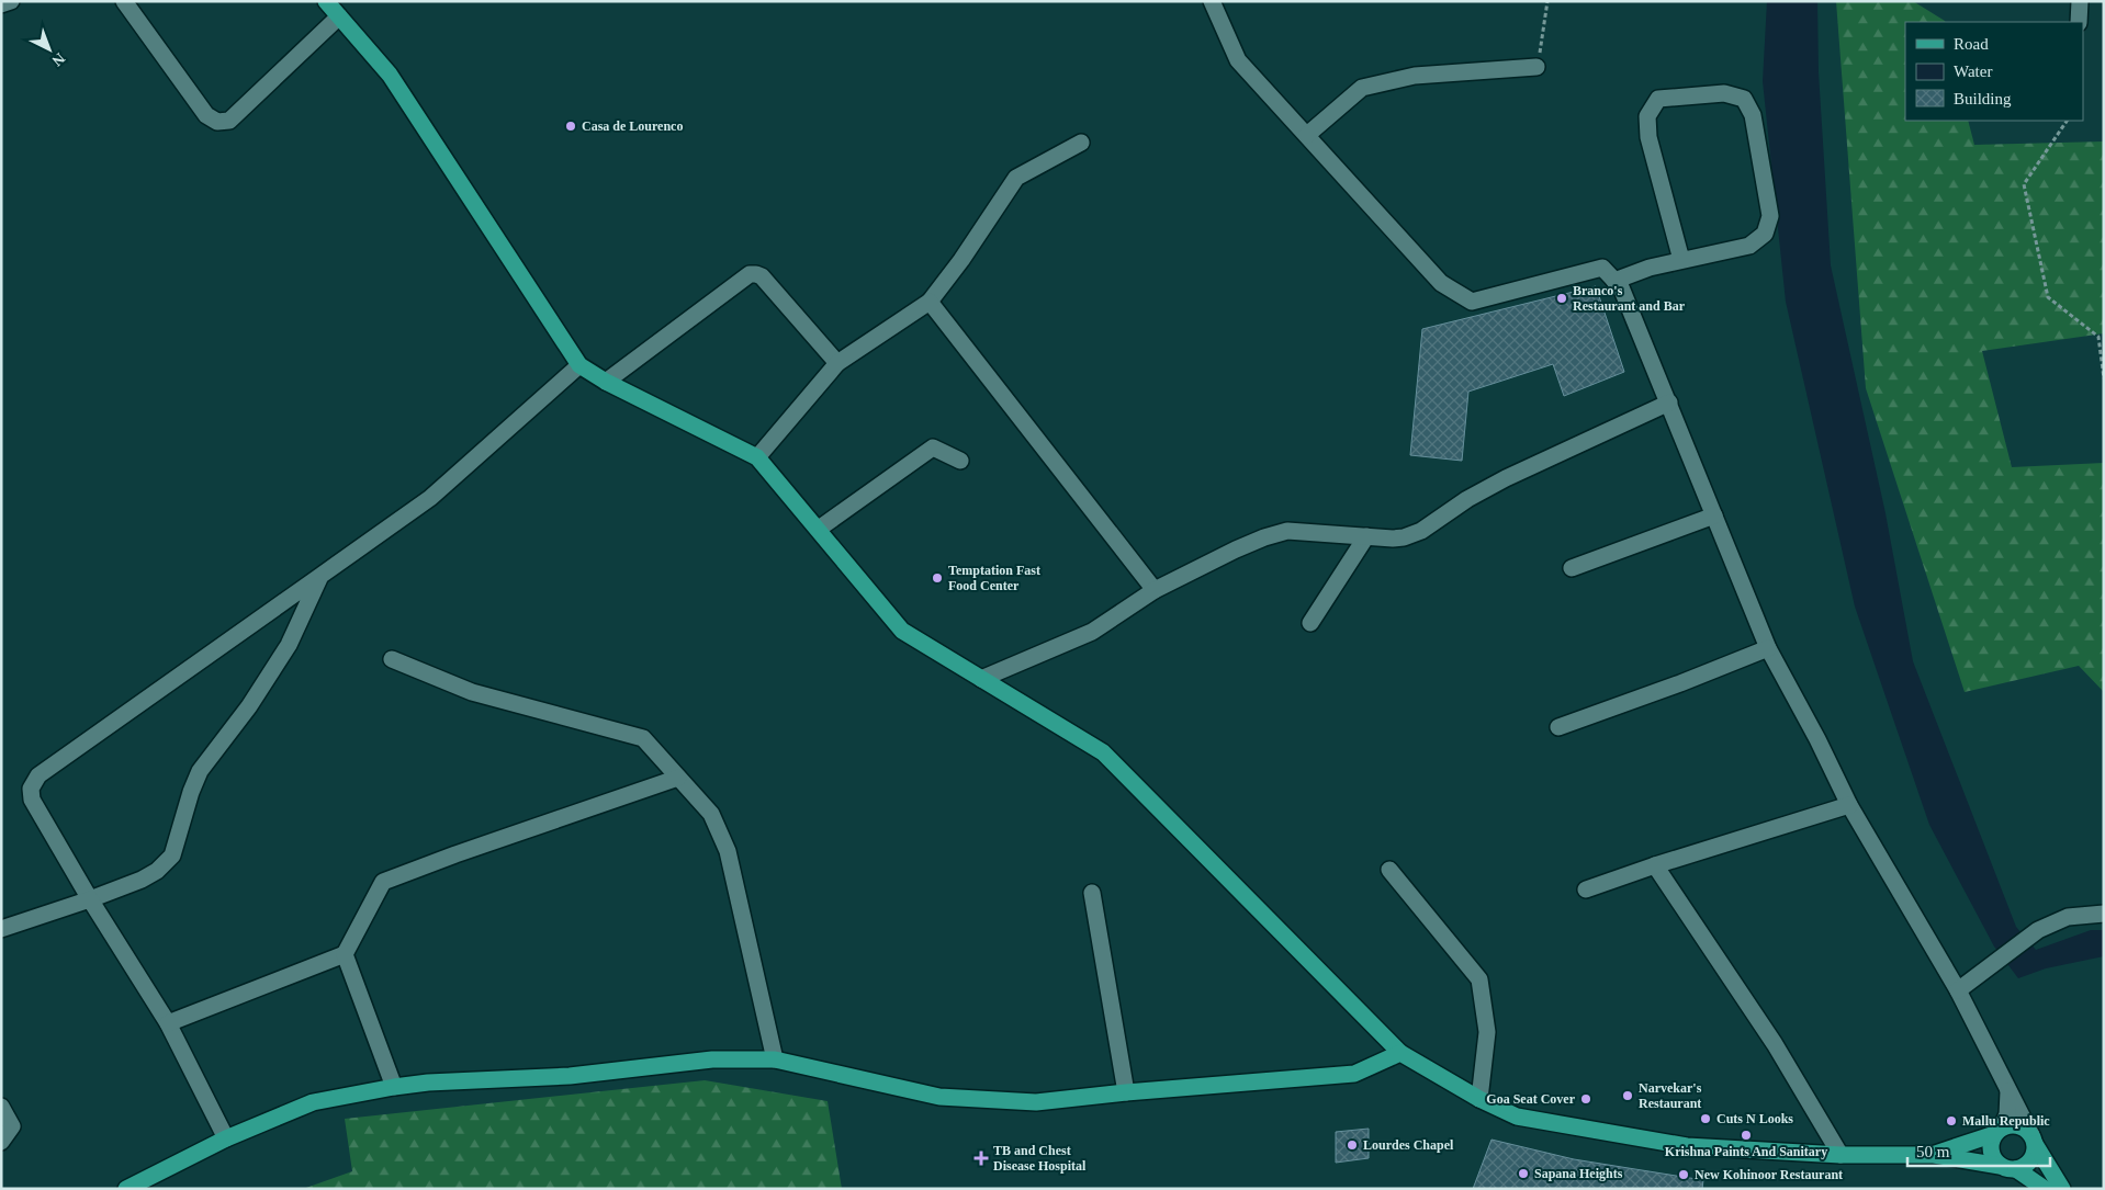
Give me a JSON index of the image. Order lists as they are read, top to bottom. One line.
{"places":{"other":["Casa de Lourenco","Branco's Restaurant and Bar","Temptation Fast Food Center","Narvekar's Restaurant","Goa Seat Cover","Cuts N Looks","Mallu Republic","Krishna Paints And Sanitary","Lourdes Chapel","Sapana Heights","New Kohinoor Restaurant"],"health":["TB and Chest Disease Hospital"]},"legend":["Road","Water","Building"],"scale_bar":"50 m","north":"bottom right"}
